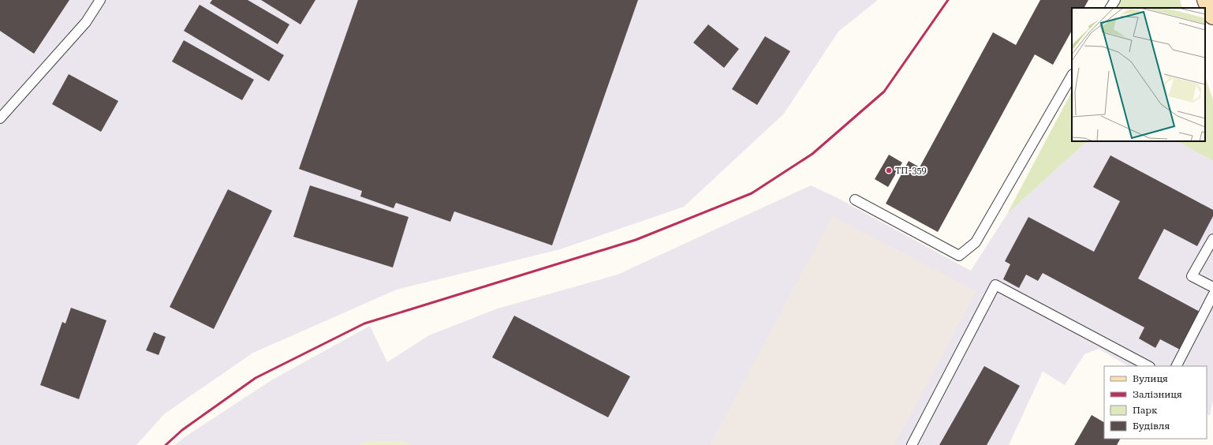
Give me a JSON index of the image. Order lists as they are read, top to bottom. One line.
{"places":["ТП-359"],"legend":["Вулиця","Залізниця","Парк","Будівля"]}
